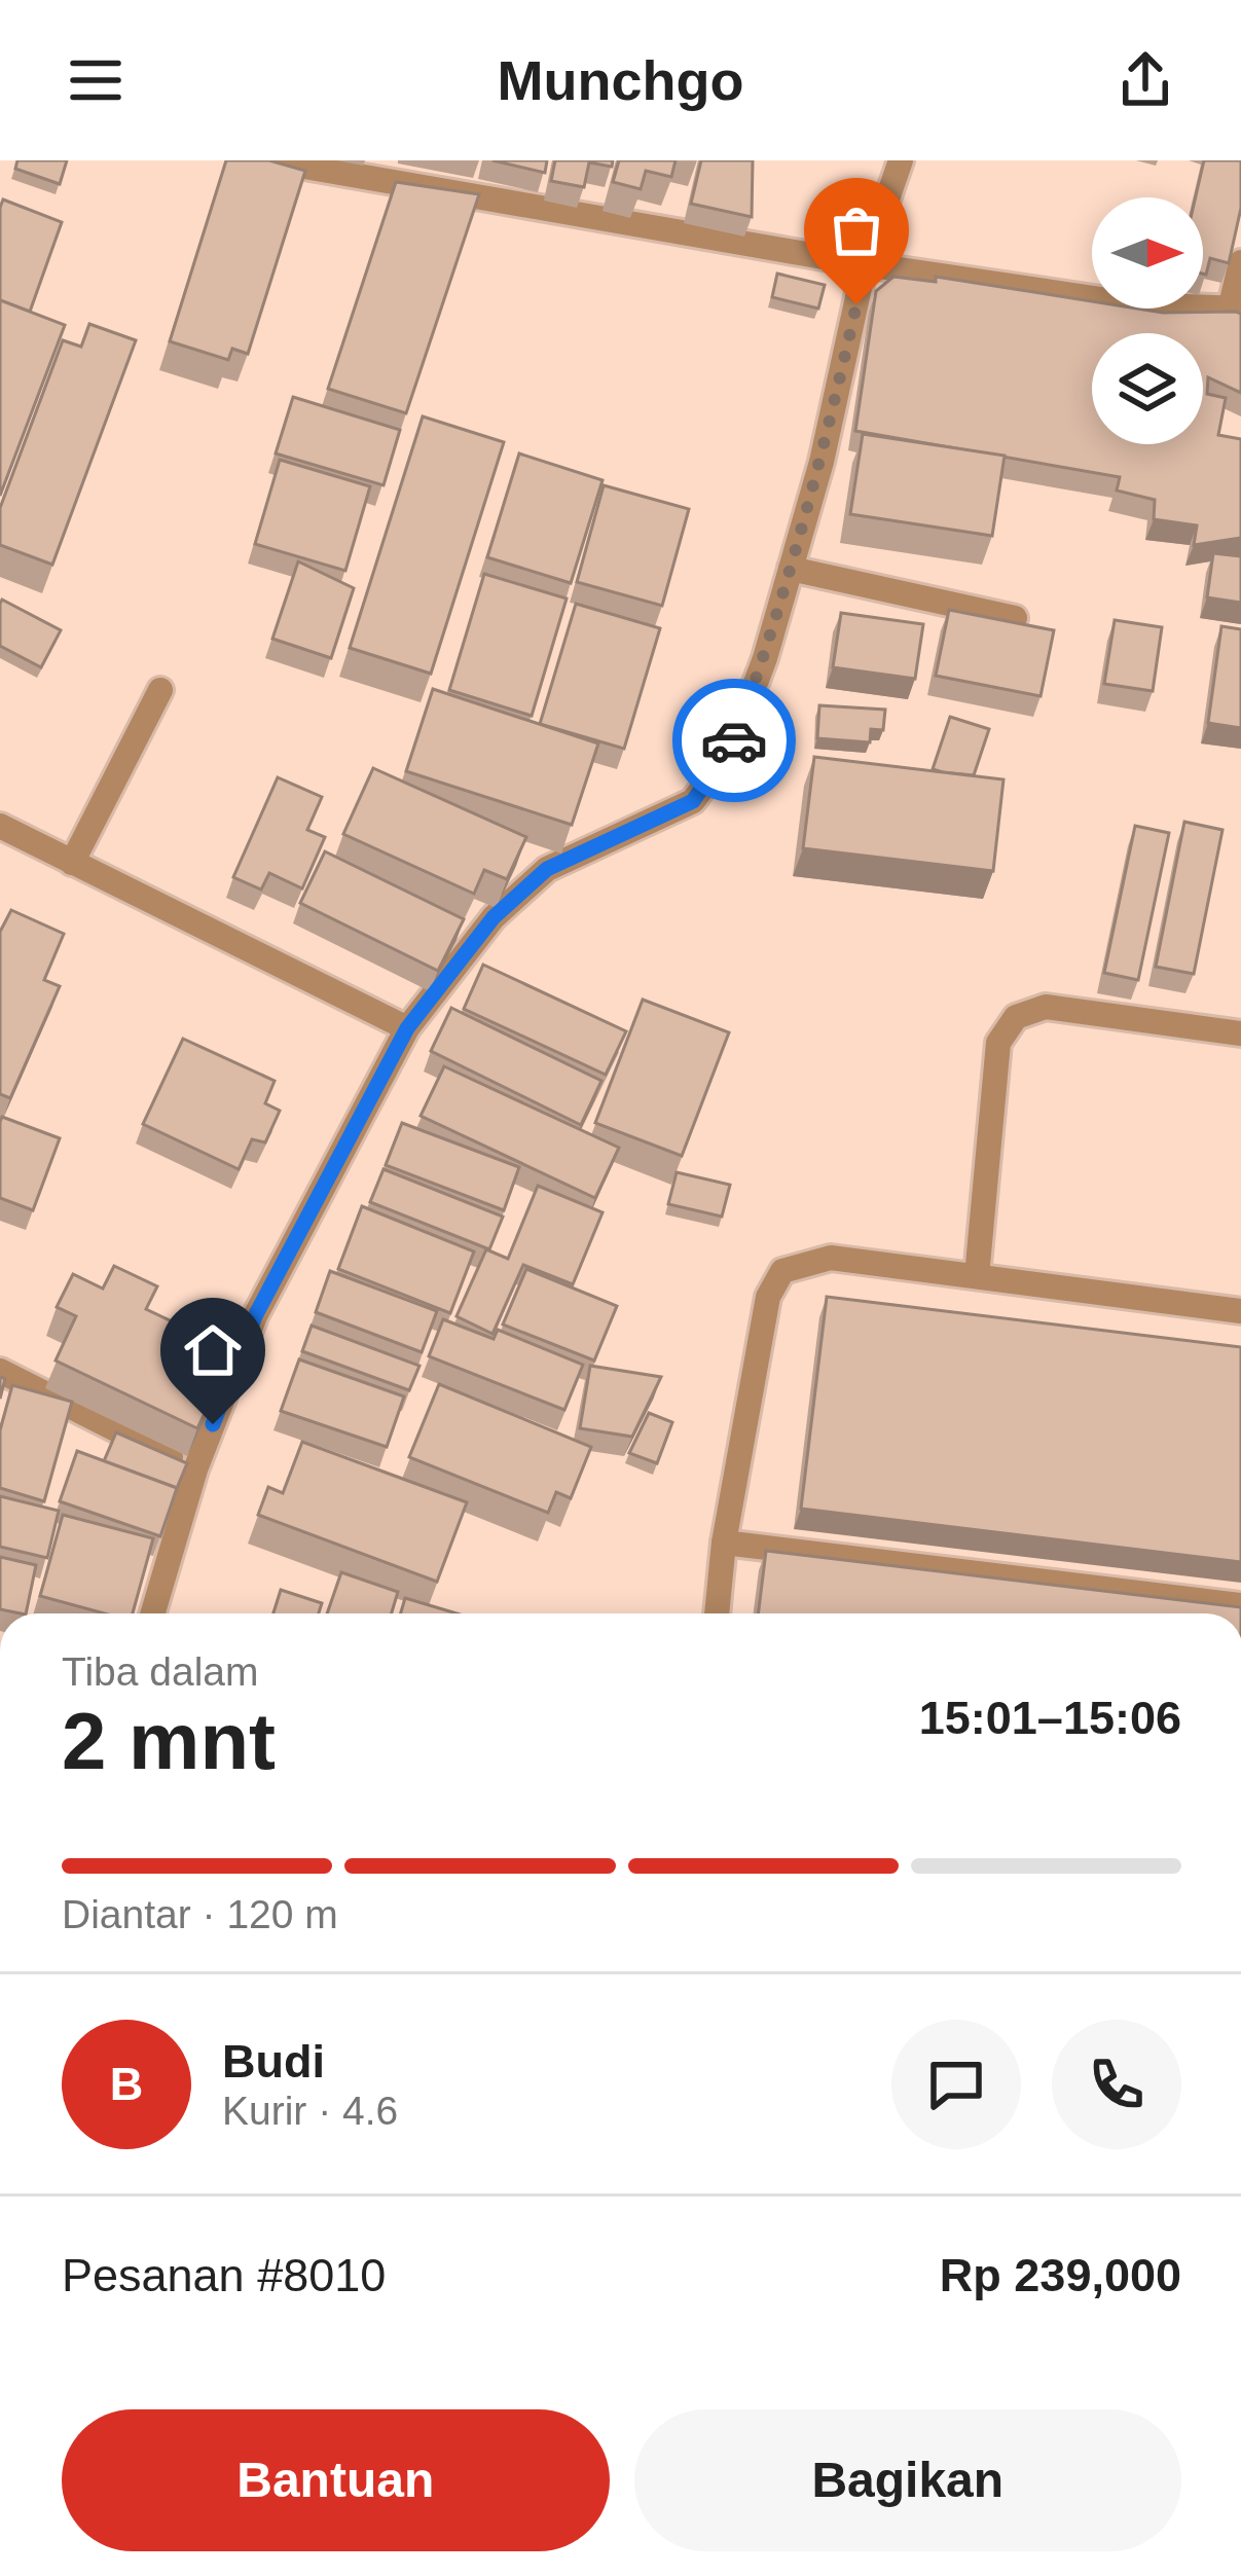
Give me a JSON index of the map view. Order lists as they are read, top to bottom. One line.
{"north":"right","page":{"header":"Munchgo","heading":["2 mnt","Tiba dalam","15:01–15:06"],"panel":["Budi","Kurir · 4.6","Pesanan #8010","Rp 239,000"],"bar":"Diantar · 120 m","round":"B","buttons":["Bantuan","Bagikan"]}}
